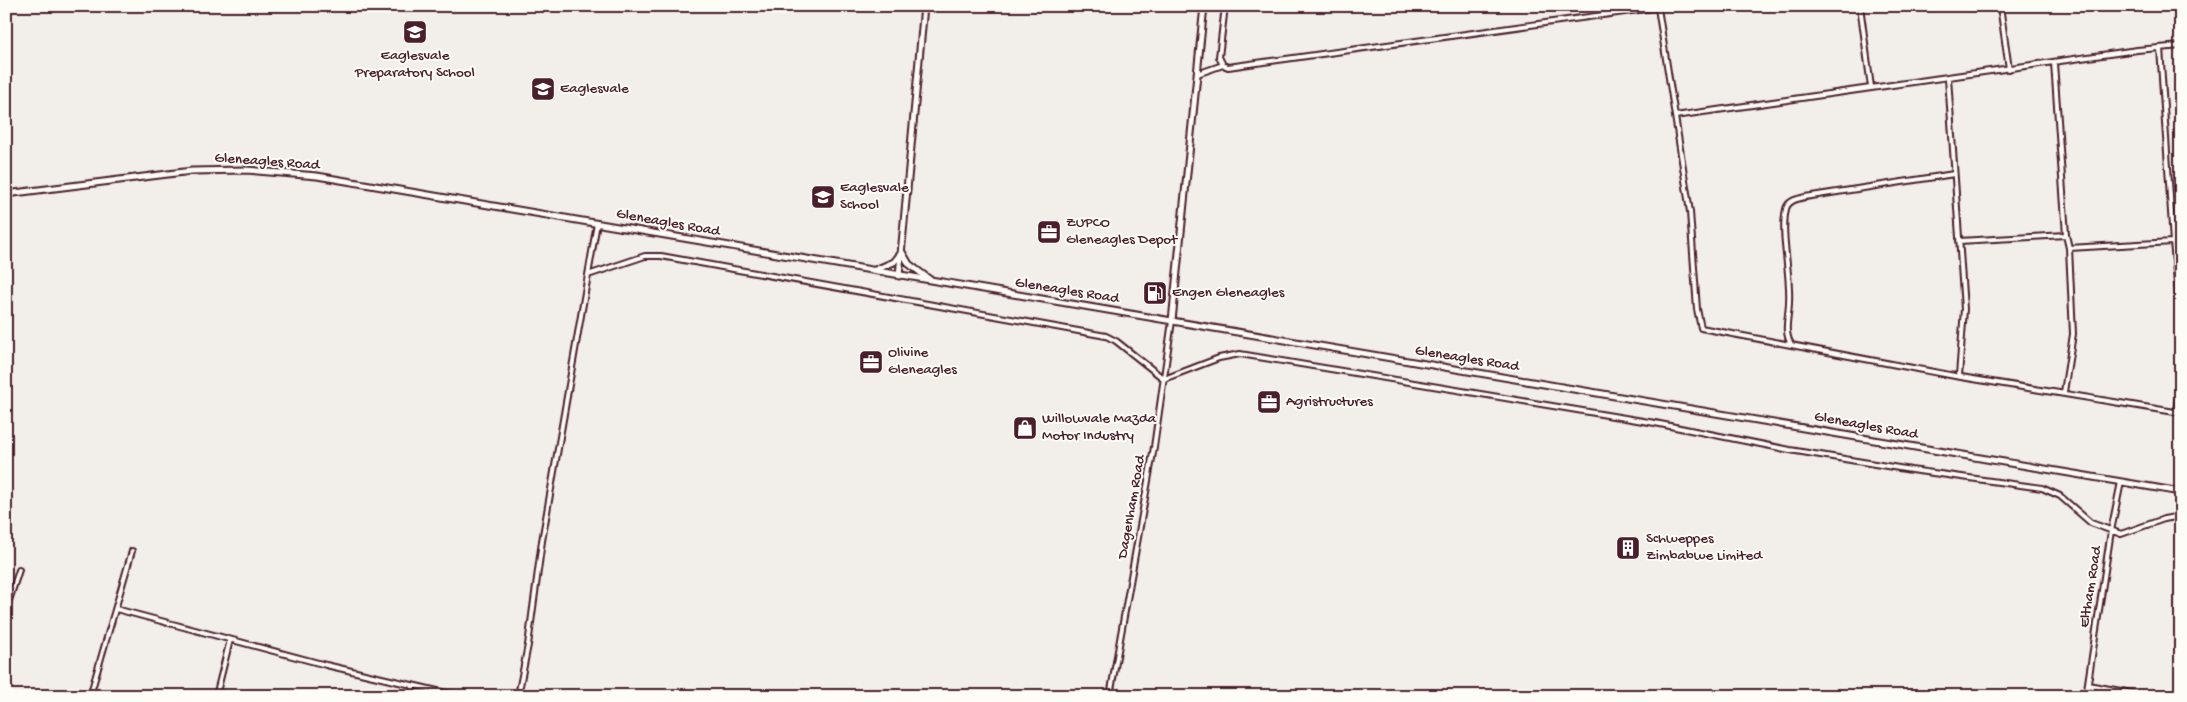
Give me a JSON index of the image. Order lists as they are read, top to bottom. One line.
{"streets":{"street":["Gleneagles Road","Dagenham Road","Eltham Road"]},"crossings":[["Gleneagles Road","Dagenham Road"],["Gleneagles Road","Eltham Road"]],"places":{"school or university":["Eaglesvale Preparatory School","Eaglesvale","Eaglesvale School"],"office":["ZUPCO Gleneagles Depot","Olivine Gleneagles","Agristructures"],"fuel station":["Engen Gleneagles"],"shop":["Willowvale Mazda Motor Industry"],"building":["Schweppes Zimbabwe Limited"]}}
